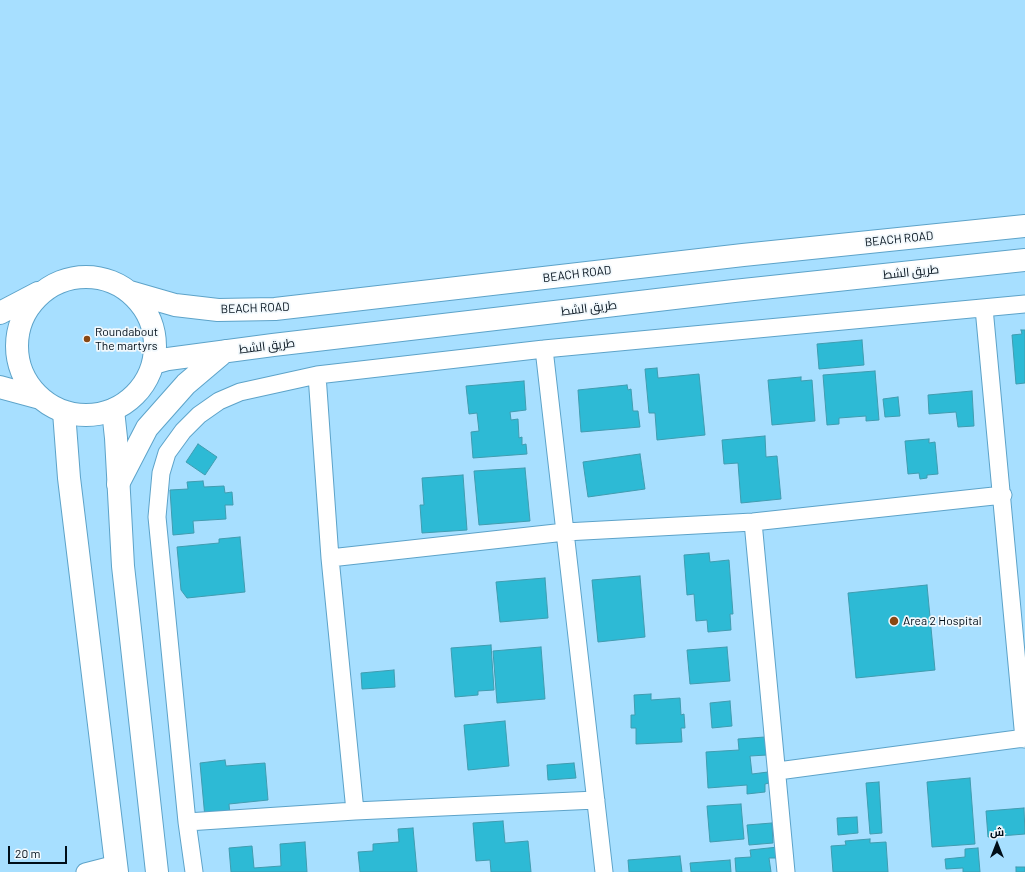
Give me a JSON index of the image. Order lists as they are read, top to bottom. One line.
{"streets":{"main road":["BEACH ROAD","طريق الشط"]},"crossings":[["BEACH ROAD","طريق الشط"]],"places":["Roundabout The martyrs","Area 2 Hospital"],"scale_bar":"20 m","north":"top"}
